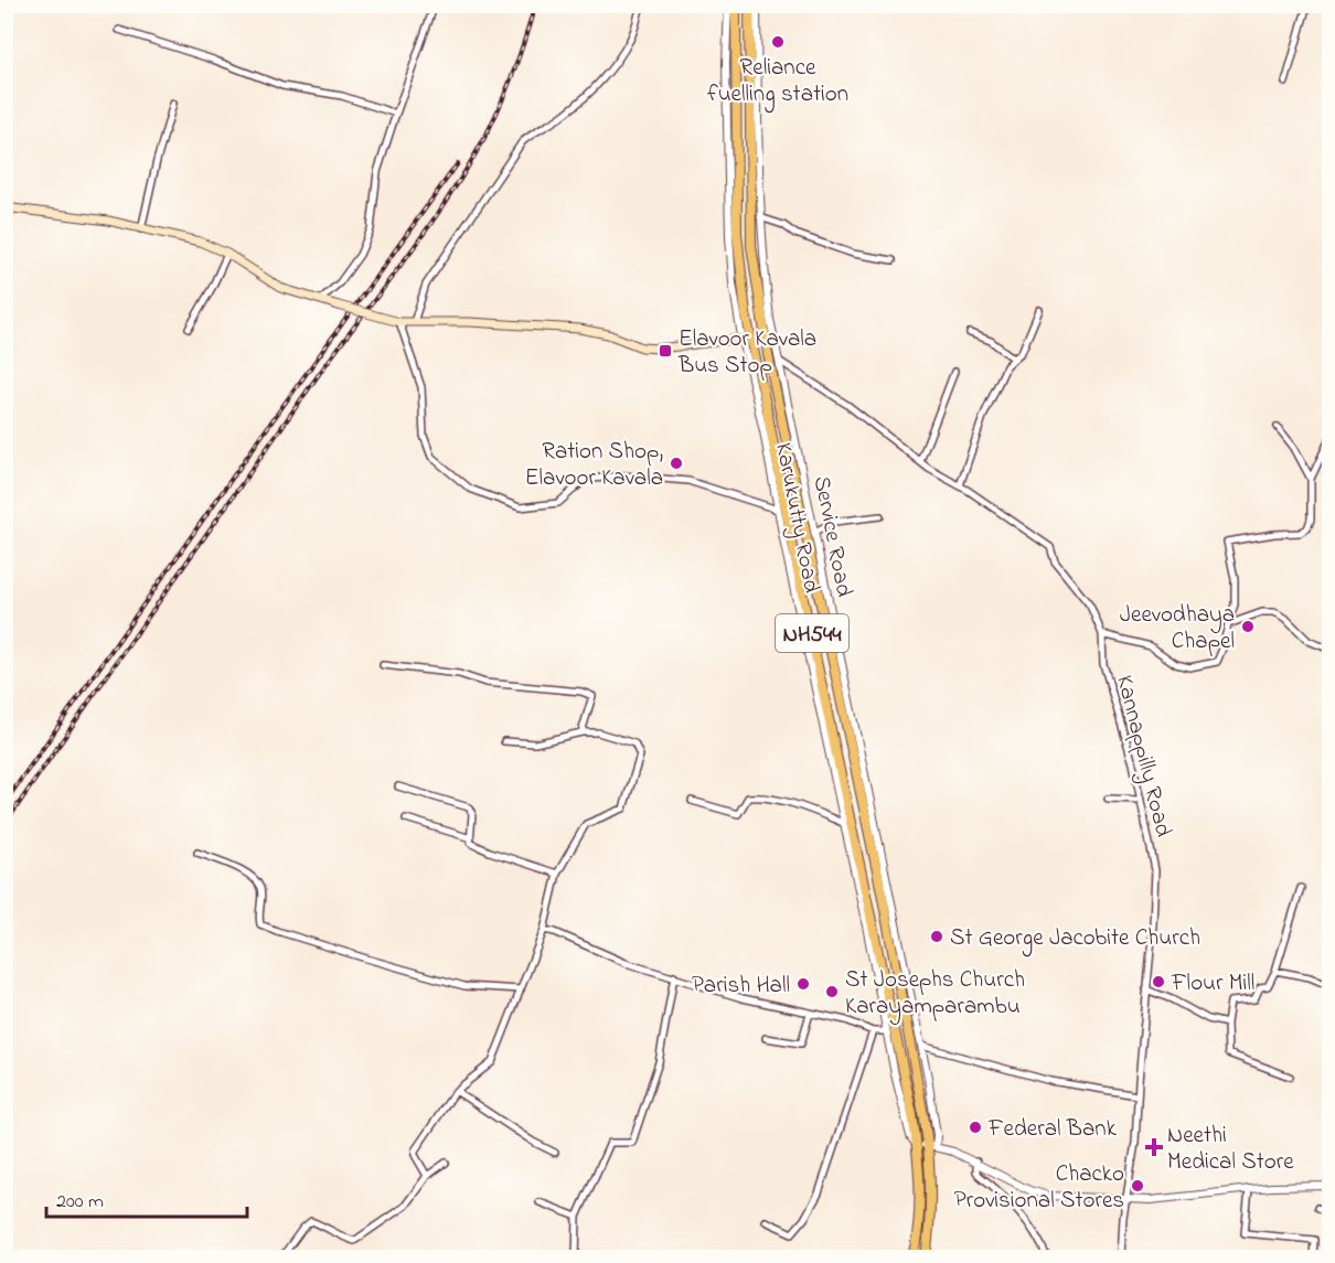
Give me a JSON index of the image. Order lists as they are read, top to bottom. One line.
{"streets":{"highway":["NH544"],"street":["Karukutty Road","Service Road","Kannappilly Road"]},"crossings":[["Karukutty Road","NH544"],["Service Road","NH544"],["Service Road","Kannappilly Road"]],"places":{"other":["Reliance fuelling station","Ration Shop, Elavoor Kavala","Jeevodhaya Chapel","St George Jacobite Church","Flour Mill","Parish Hall","St Josephs Church Karayamparambu","Federal Bank","Chacko Provisional Stores"],"transit":["Elavoor Kavala Bus Stop"],"health":["Neethi Medical Store"]},"scale_bar":"200 m"}
